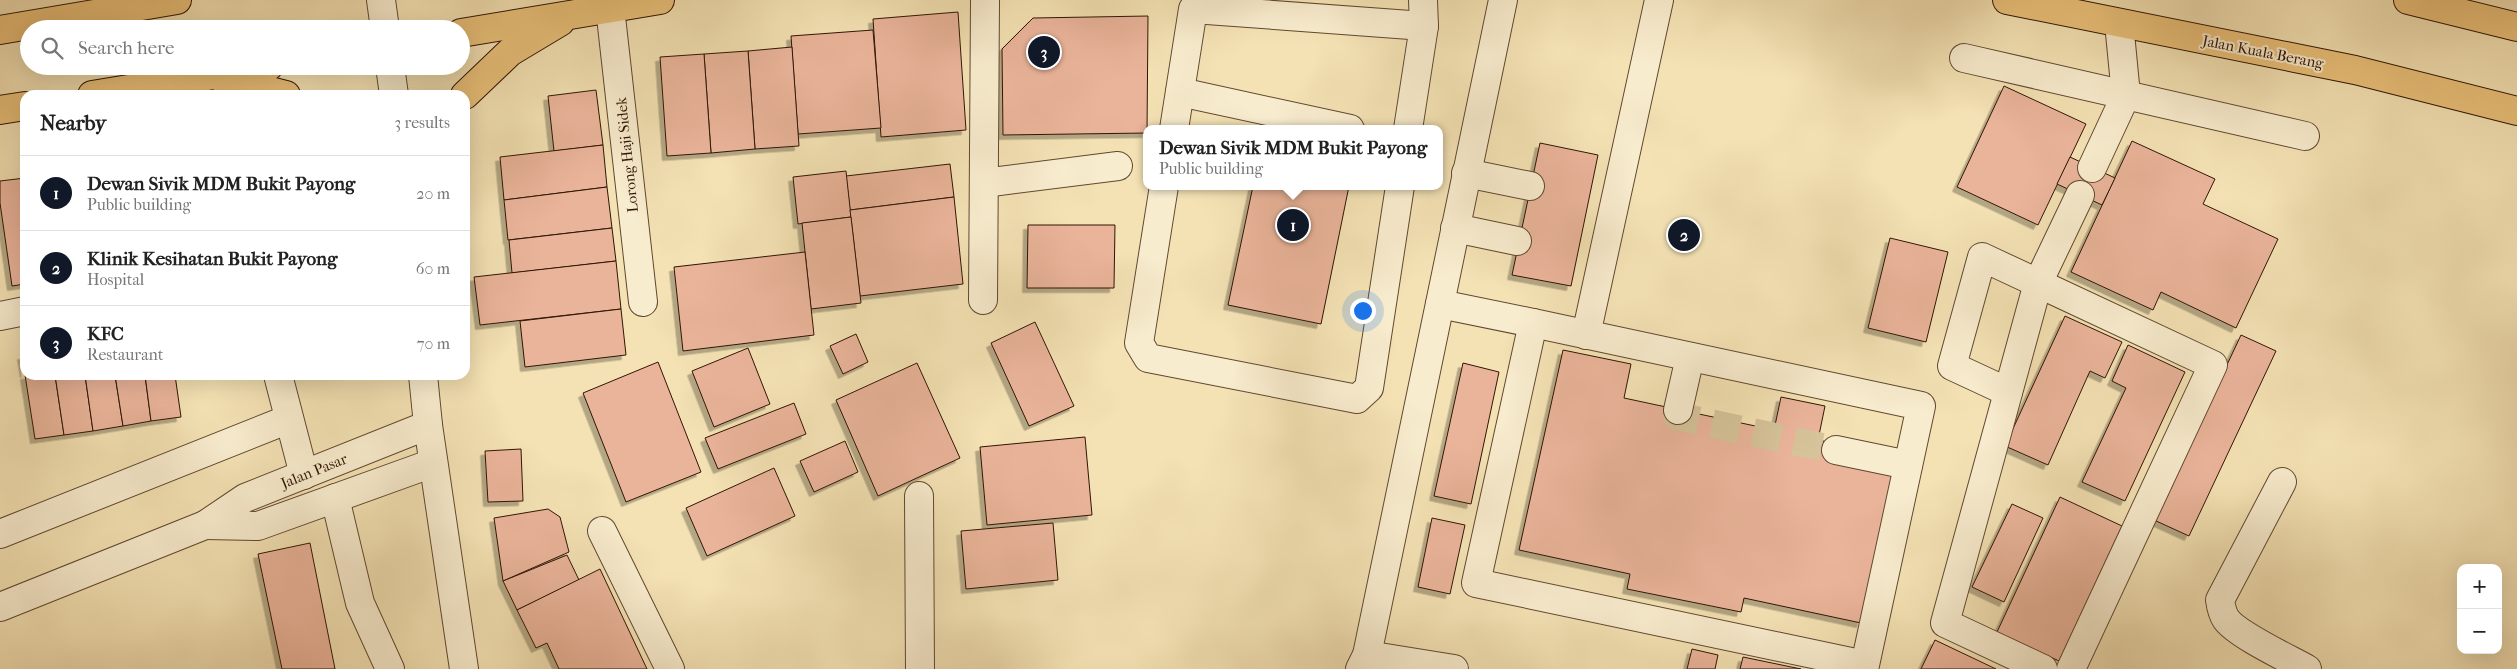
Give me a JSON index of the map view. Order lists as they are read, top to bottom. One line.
{"streets":{"highway":["Jalan Kuala Berang"],"street":["Lorong Haji Sidek","Jalan Pasar"]},"page":{"search":"Search here","pins":["3","1","2"],"heading":["Nearby","3 results"],"popup":["Dewan Sivik MDM Bukit Payong","Public building"],"list":[{"mark":"1","name":"Dewan Sivik MDM Bukit Payong","note":"Public building","value":"20 m"},{"mark":"2","name":"Klinik Kesihatan Bukit Payong","note":"Hospital","value":"60 m"},{"mark":"3","name":"KFC","note":"Restaurant","value":"70 m"}],"map_buttons":["+","−"]}}
